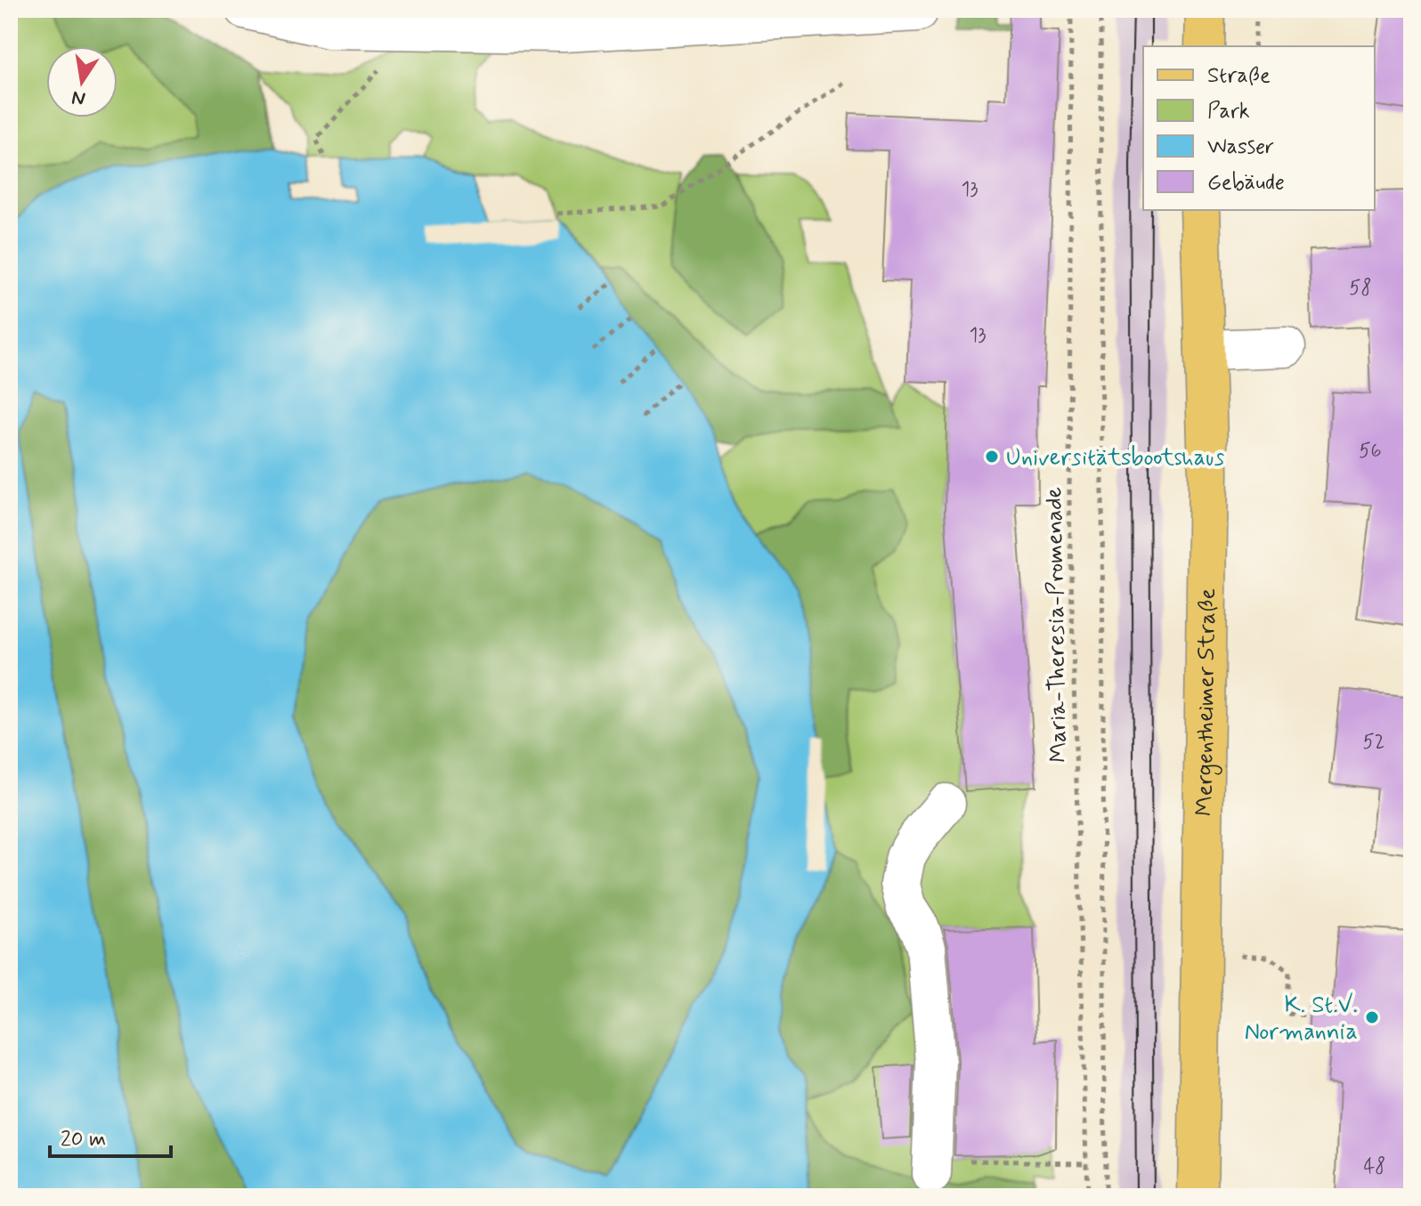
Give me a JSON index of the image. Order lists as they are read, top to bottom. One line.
{"streets":{"main road":["Mergentheimer Straße"],"path":["Maria-Theresia-Promenade"]},"places":["Universitätsbootshaus","K. St.V. Normannia"],"house_numbers":["13","58","13","56","52","48"],"legend":["Straße","Park","Wasser","Gebäude"],"scale_bar":"20 m","north":"bottom"}
